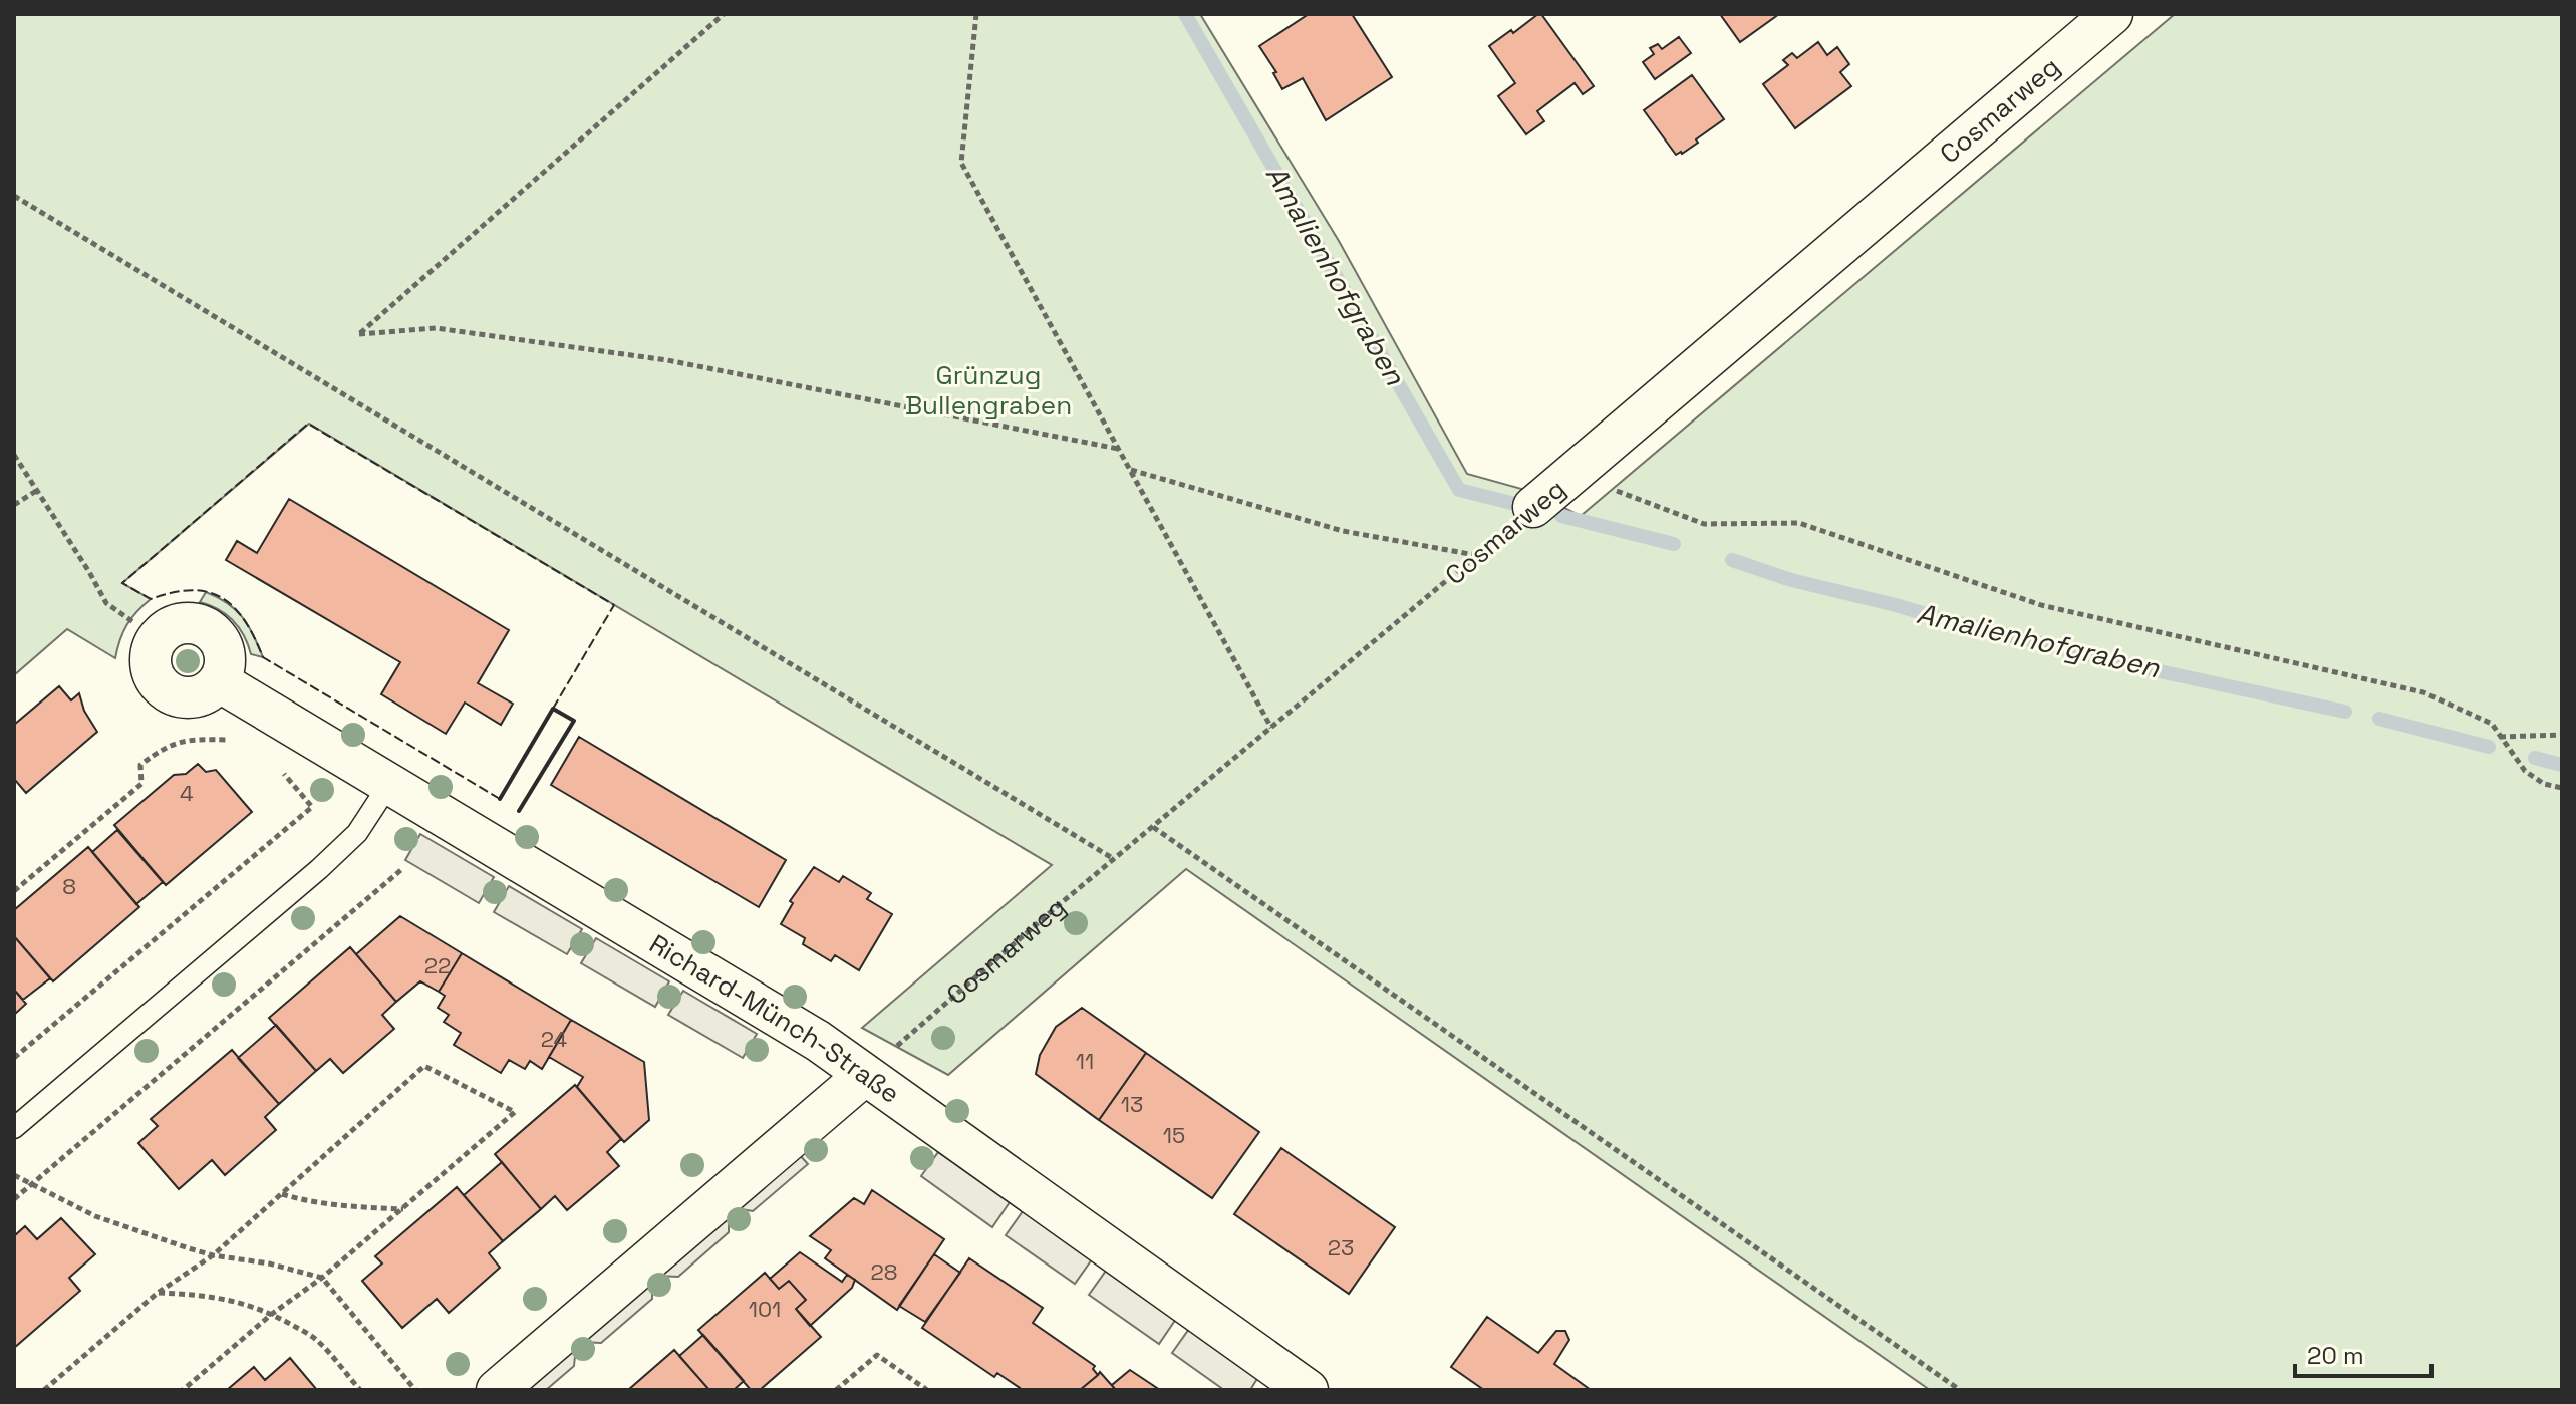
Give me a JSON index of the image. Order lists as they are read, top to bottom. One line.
{"streets":{"street":["Cosmarweg","Richard-Münch-Straße"]},"water":["Amalienhofgraben"],"parks":["Grünzug Bullengraben"],"house_numbers":["4","8","22","24","11","13","15","23","28","101"],"scale_bar":"20 m"}
